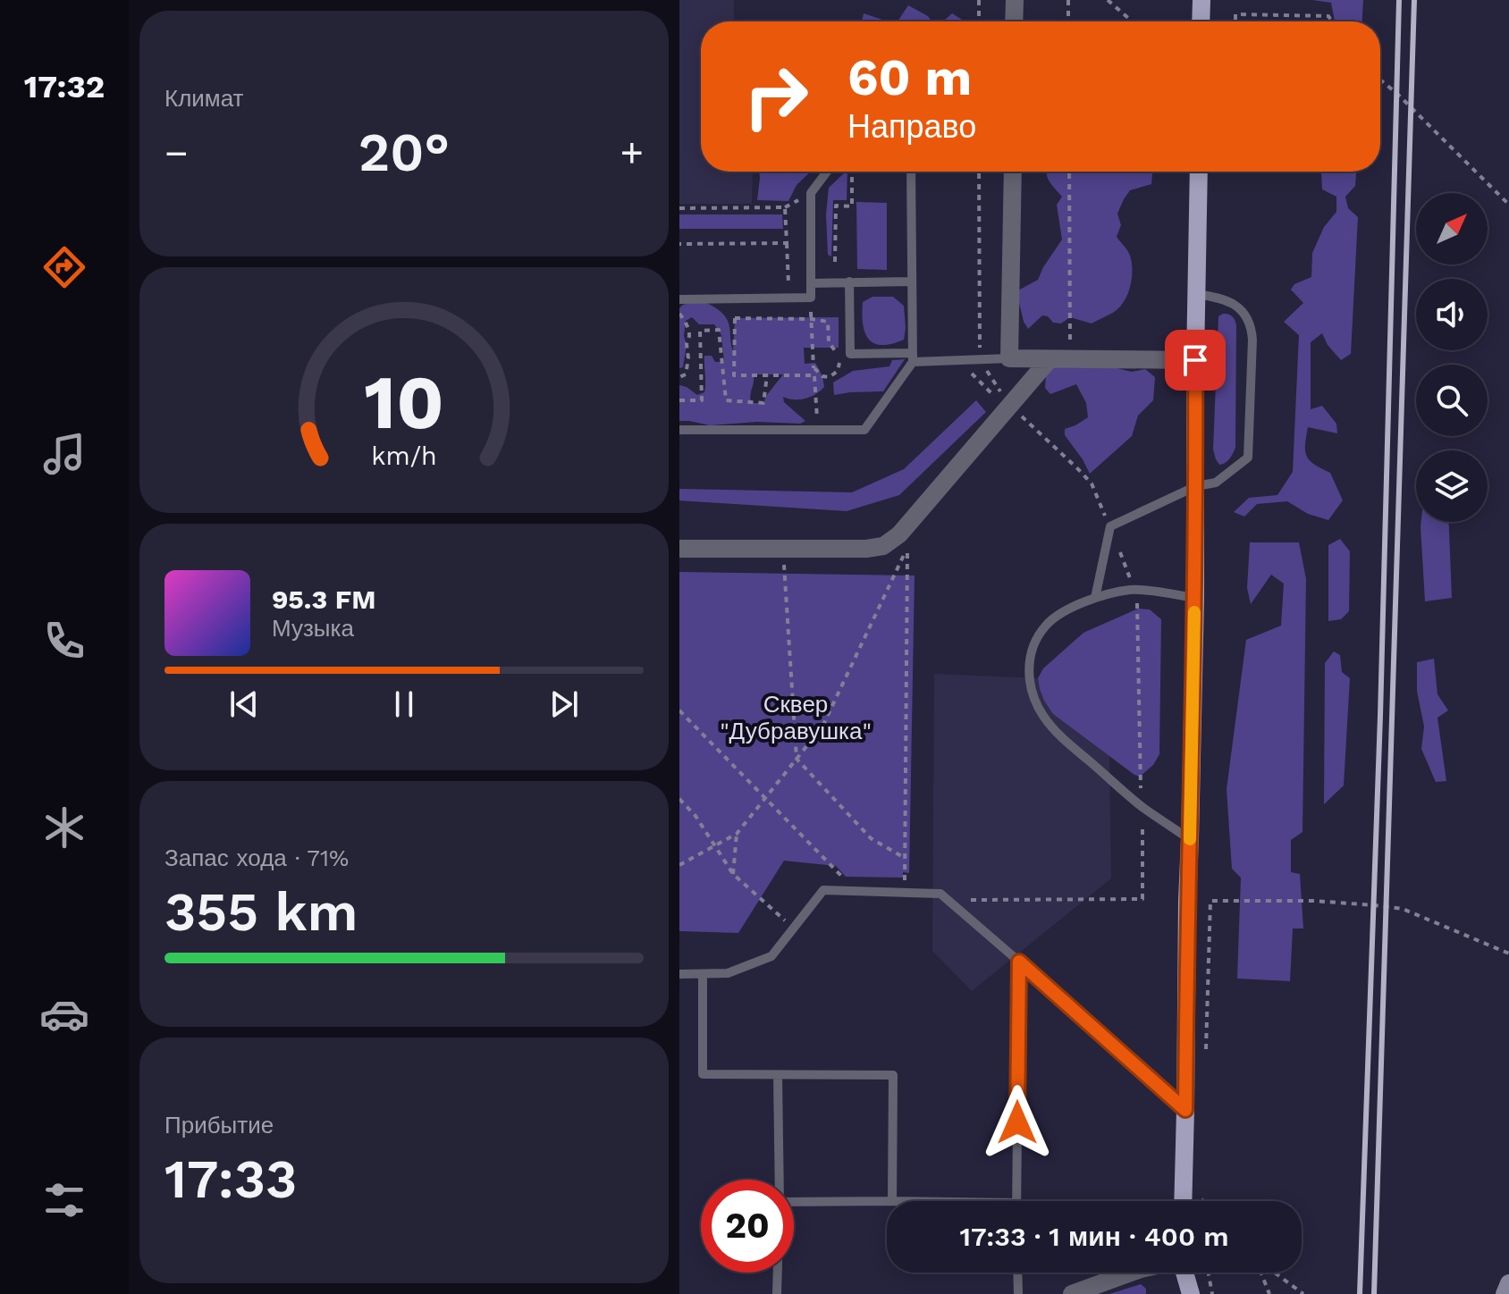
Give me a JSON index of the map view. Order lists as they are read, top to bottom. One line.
{"parks":["Сквер \"Дубравушка\""],"north":"top right","page":{"tabs":"17:32","tile":["Климат",["Запас хода · 71%","355 km"],["Прибытие","17:33"]],"turn":["60 m","Направо"],"heat":["−","20°","+"],"song":["95.3 FM","Музыка"],"limit":"20","trip":"17:33 · 1 мин · 400 m","gauge":["10","km/h"]}}
